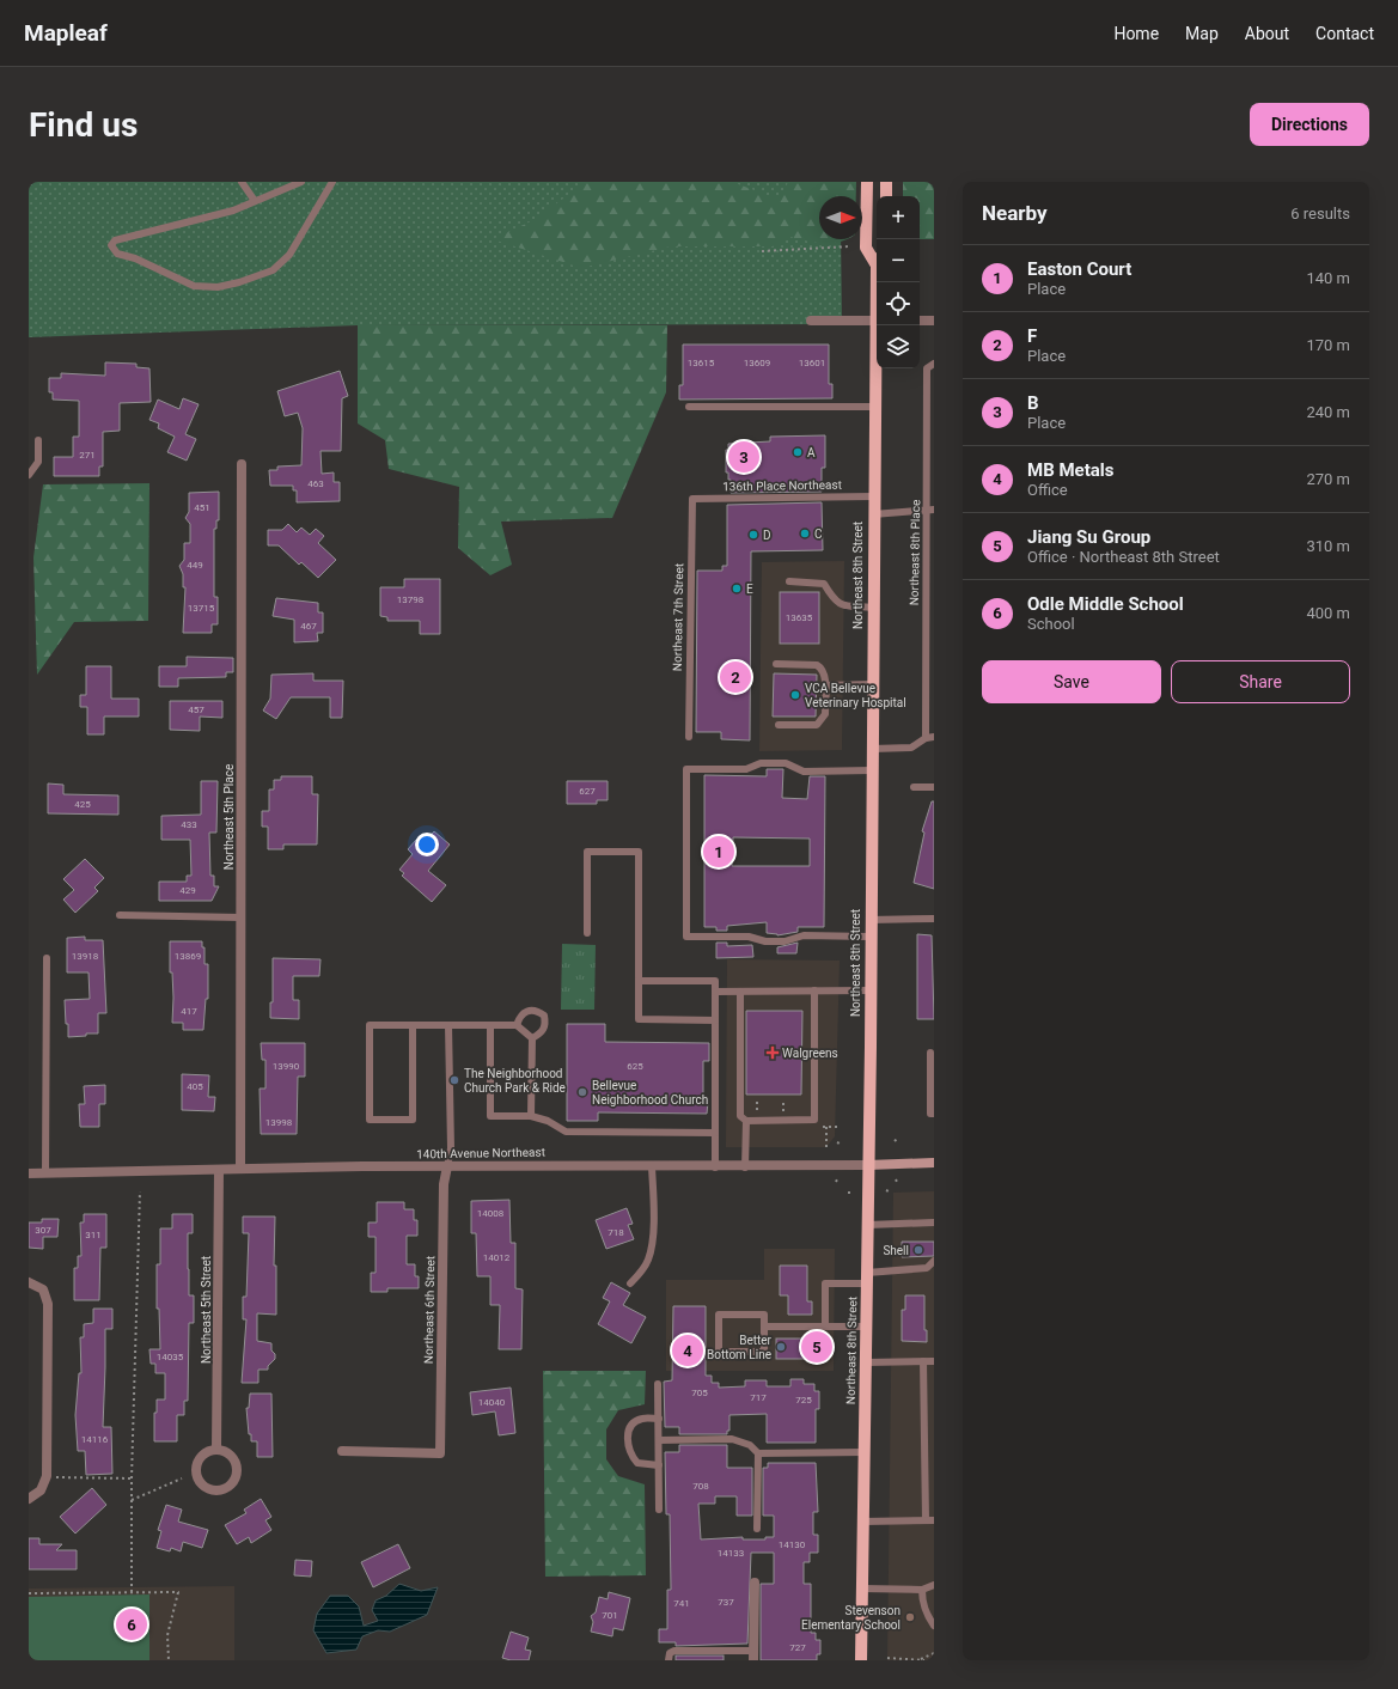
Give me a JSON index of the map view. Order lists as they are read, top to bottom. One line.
{"streets":{"main road":["Northeast 8th Street","140th Avenue Northeast"],"street":["Northeast 5th Place","Northeast 5th Street","Northeast 6th Street"],"lane":["136th Place Northeast","Northeast 8th Place","Northeast 7th Street"]},"crossings":[["136th Place Northeast","Northeast 8th Street"],["136th Place Northeast","Northeast 7th Street"],["Northeast 8th Street","140th Avenue Northeast"],["Northeast 5th Place","140th Avenue Northeast"],["140th Avenue Northeast","Northeast 5th Street"],["140th Avenue Northeast","Northeast 6th Street"]],"places":{"other":["A","C","D","E","VCA Bellevue Veterinary Hospital","The Neighborhood Church Park & Ride","Bellevue Neighborhood Church","Shell","Better Bottom Line","Stevenson Elementary School"],"health":["Walgreens"]},"house_numbers":["13615","13609","13601","271","463","451","449","13798","13715","13635","467","457","627","425","433","429","13918","13869","417","13990","625","405","13998","14008","307","718","311","14012","14035","705","717","725","14040","14116","708","14130","14133","737","741","701","727"],"north":"right","page":{"header":"Mapleaf","nav":["Home","Map","About","Contact"],"buttons":["Directions",["Save","Share"]],"title":"Find us","heading":["Nearby","6 results"],"map_buttons":["+","−"],"list":[{"mark":"1","name":"Easton Court","note":"Place","value":"140 m"},{"mark":"2","name":"F","note":"Place","value":"170 m"},{"mark":"3","name":"B","note":"Place","value":"240 m"},{"mark":"4","name":"MB Metals","note":"Office","value":"270 m"},{"mark":"5","name":"Jiang Su Group","note":"Office · Northeast 8th Street","value":"310 m"},{"mark":"6","name":"Odle Middle School","note":"School","value":"400 m"}],"pins":["3","2","1","5","4","6"]}}
